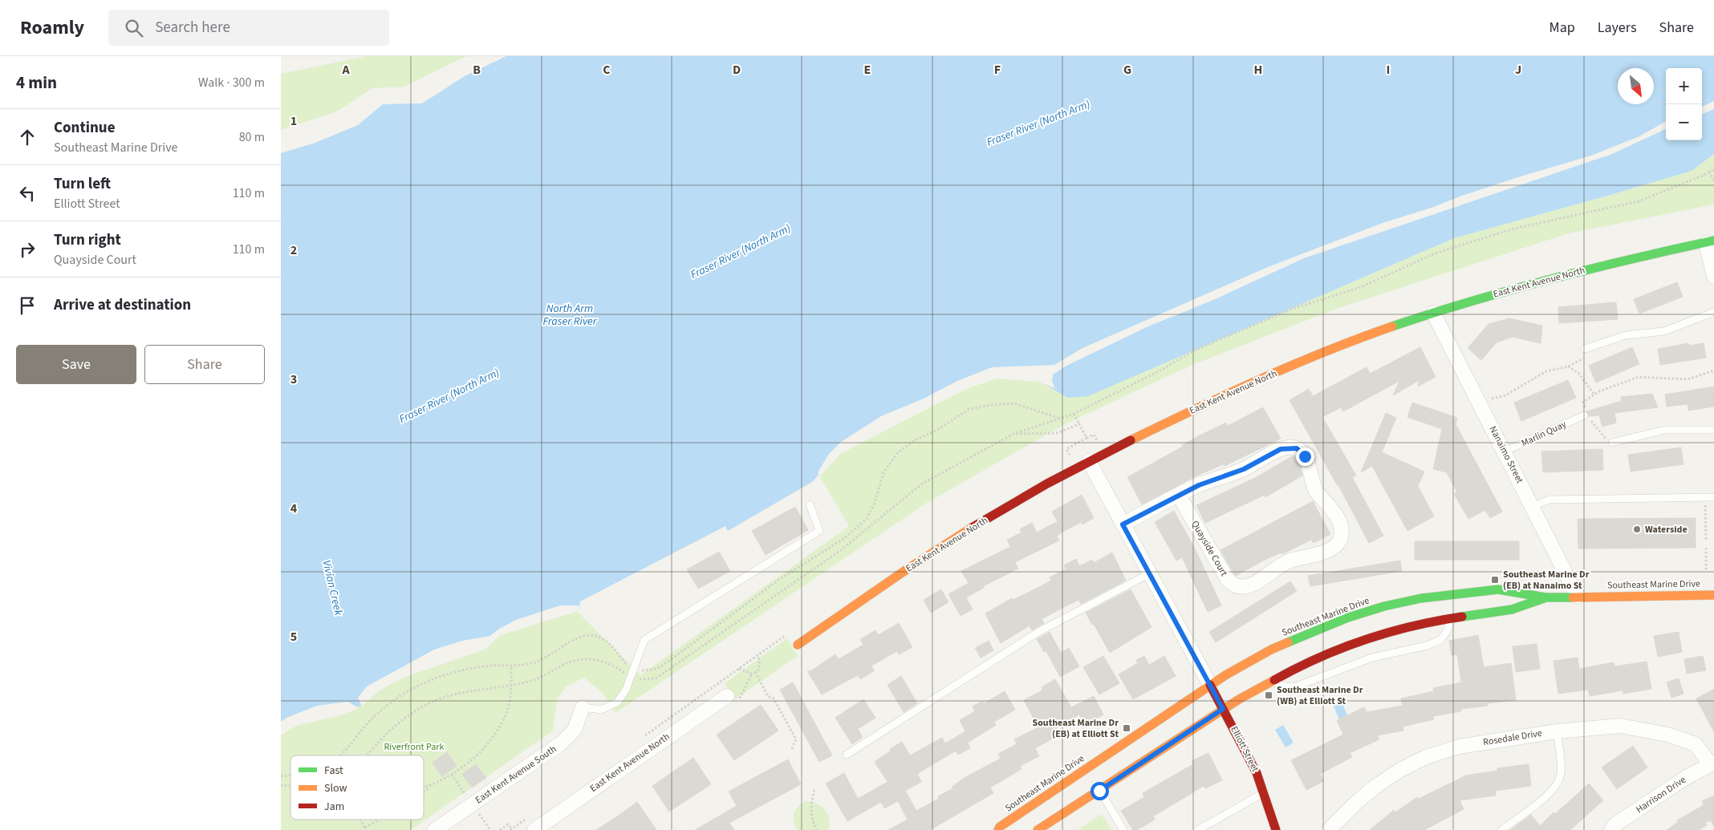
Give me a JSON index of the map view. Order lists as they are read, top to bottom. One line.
{"streets":{"main road":["East Kent Avenue North","Southeast Marine Drive","Elliott Street"],"street":["Nanaimo Street","Quayside Court","Rosedale Drive","East Kent Avenue South","Harrison Drive"],"lane":["Marlin Quay"]},"crossings":[["East Kent Avenue North","Nanaimo Street"],["East Kent Avenue North","Elliott Street"],["Marlin Quay","Nanaimo Street"],["Nanaimo Street","Southeast Marine Drive"],["Quayside Court","Elliott Street"],["Southeast Marine Drive","Elliott Street"],["Rosedale Drive","Harrison Drive"]],"water":["Fraser River (North Arm)","North Arm Fraser River","Vivian Creek"],"parks":["Riverfront Park"],"places":{"other":["Waterside"],"transit":["Southeast Marine Dr (EB) at Nanaimo St","Southeast Marine Dr (WB) at Elliott St","Southeast Marine Dr (EB) at Elliott St"]},"legend":["Fast","Slow","Jam"],"north":"bottom right","page":{"header":"Roamly","search":"Search here","nav":["Map","Layers","Share"],"heading":["4 min","Walk · 300 m"],"map_buttons":["+","−"],"list":[["Continue","Southeast Marine Drive","80 m"],["Turn left","Elliott Street","110 m"],["Turn right","Quayside Court","110 m"],"Arrive at destination"],"buttons":["Save","Share"]},"grid":{"columns":["A","B","C","D","E","F","G","H","I","J"],"rows":["1","2","3","4","5"]}}
